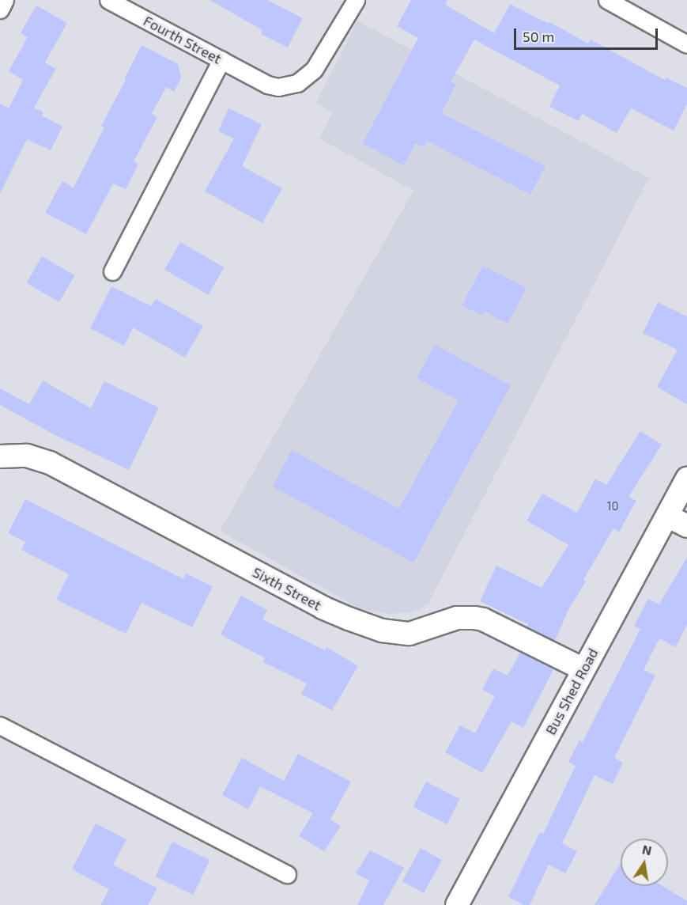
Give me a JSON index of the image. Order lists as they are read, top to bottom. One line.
{"streets":{"street":["Fourth Street","Sixth Street","Bus Shed Road"]},"crossings":[["Sixth Street","Bus Shed Road"]],"house_numbers":["10"],"scale_bar":"50 m","north":"top"}
